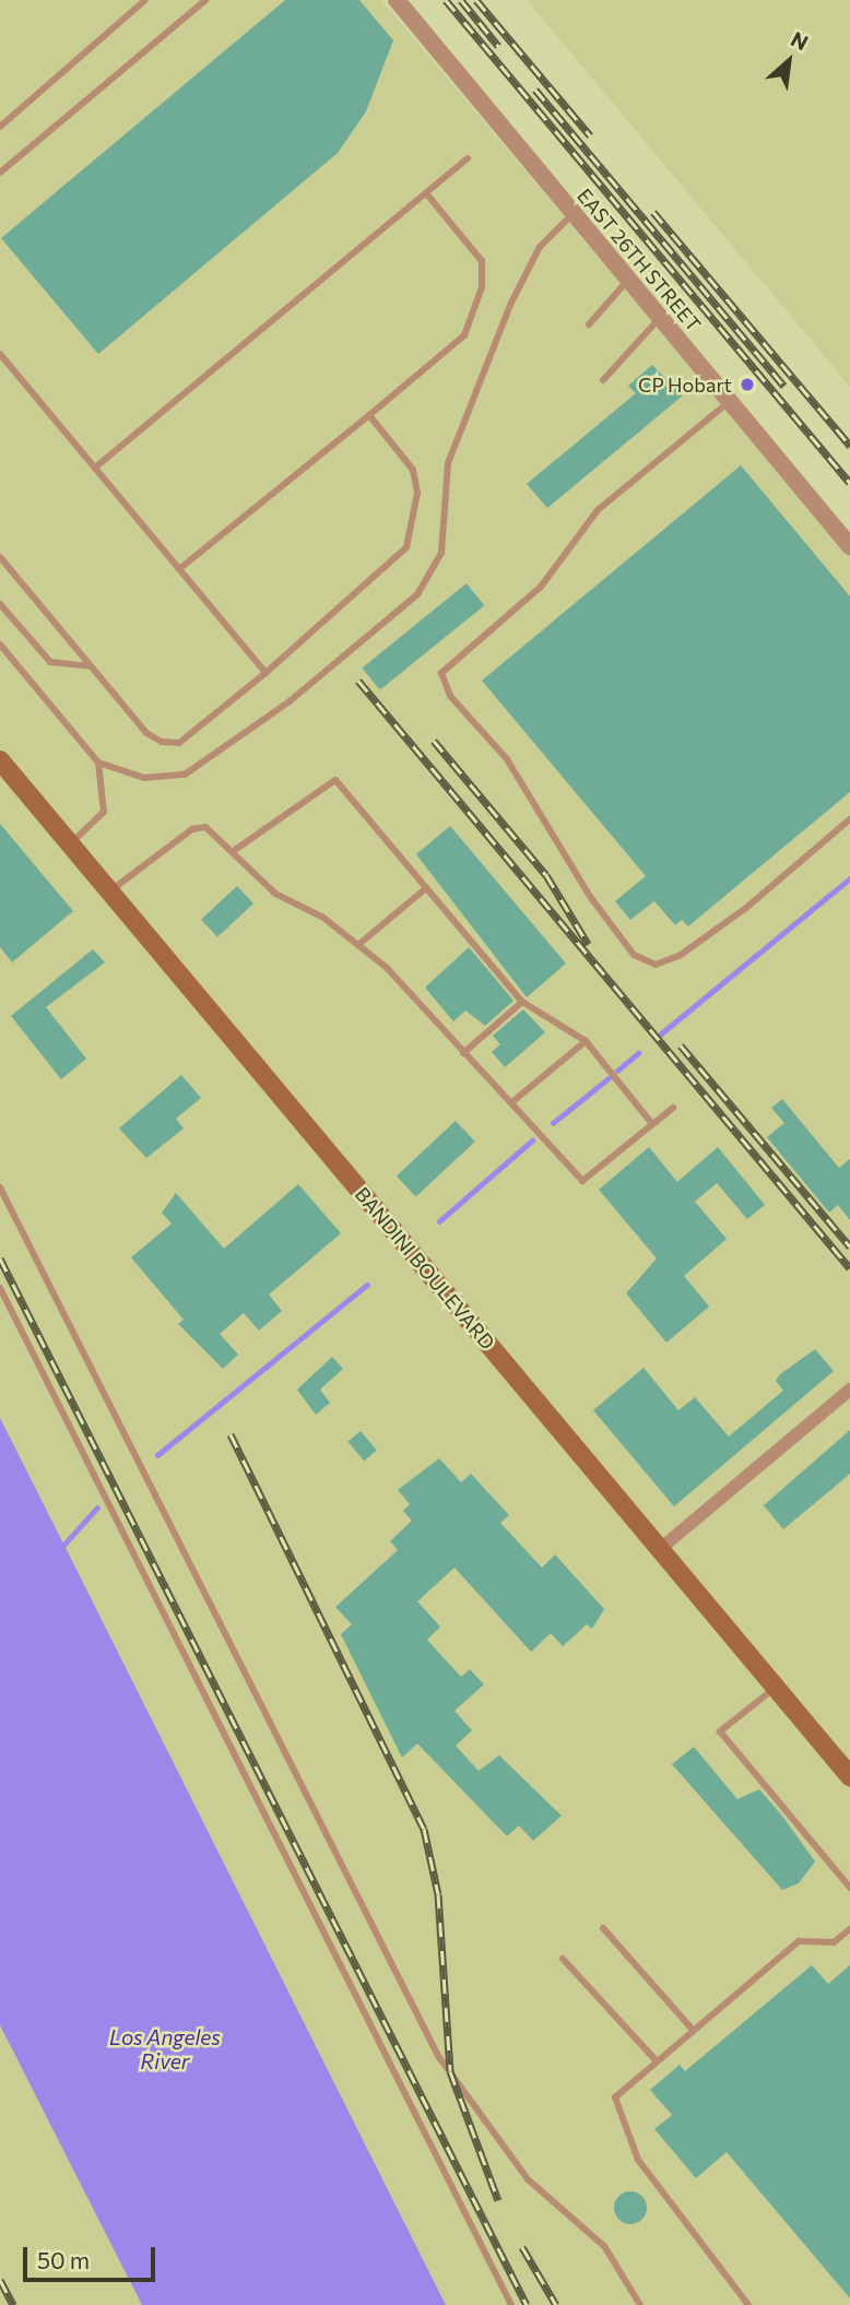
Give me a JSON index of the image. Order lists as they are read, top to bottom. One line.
{"streets":{"main road":["BANDINI BOULEVARD"],"street":["EAST 26TH STREET"]},"water":["Los Angeles River"],"places":["CP Hobart"],"scale_bar":"50 m","north":"top right"}
